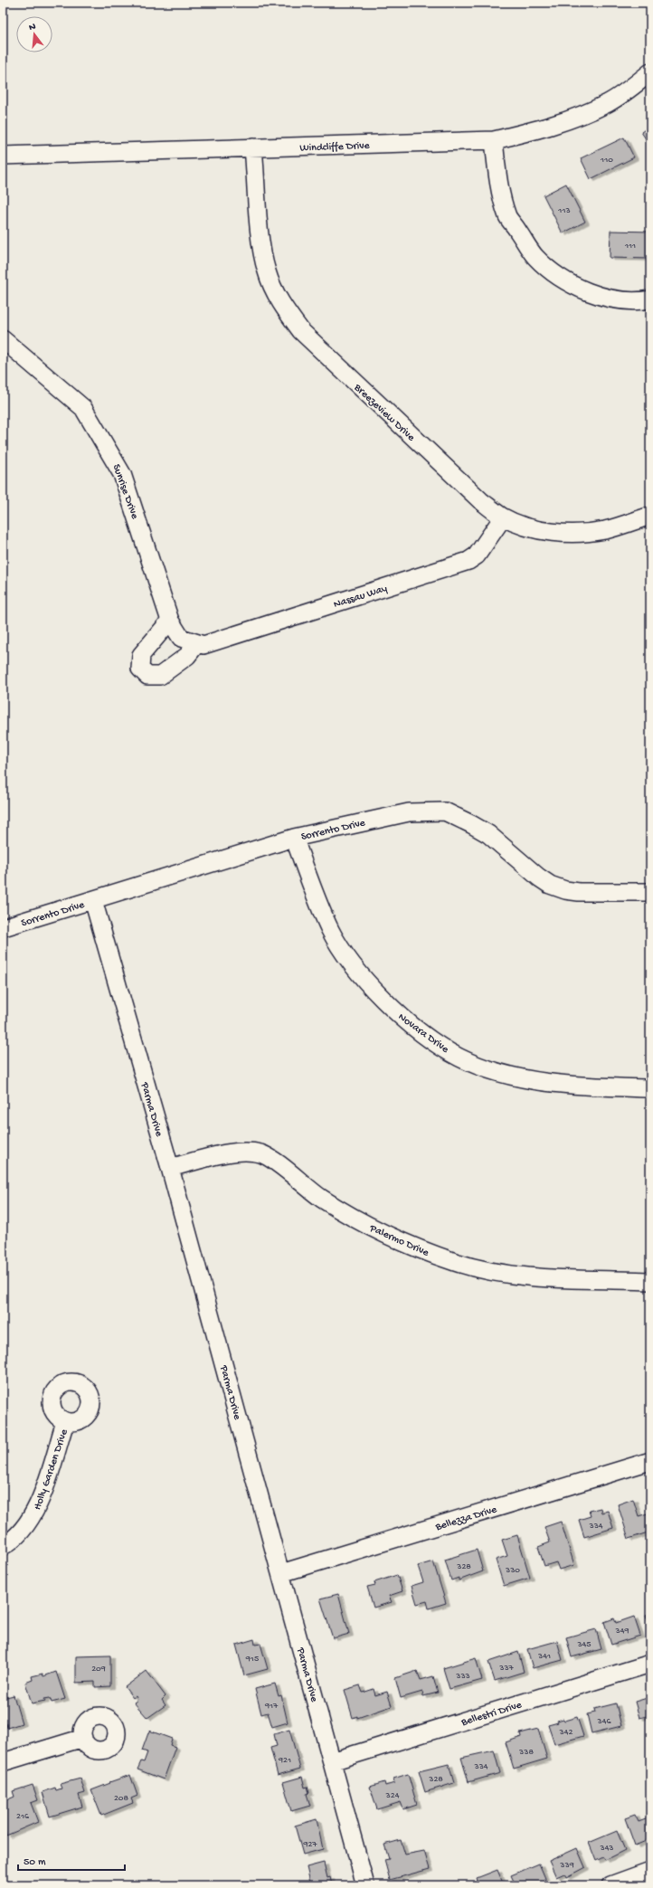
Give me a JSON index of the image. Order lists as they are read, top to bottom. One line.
{"streets":{"street":["Windcliffe Drive","Breezeview Drive","Sunrise Drive","Nassau Way","Sorrento Drive","Novara Drive","Parma Drive","Palermo Drive","Holly Garden Drive","Bellezza Drive","Bellestri Drive"]},"crossings":[["Windcliffe Drive","Breezeview Drive"],["Breezeview Drive","Nassau Way"],["Sunrise Drive","Nassau Way"],["Sorrento Drive","Novara Drive"],["Sorrento Drive","Parma Drive"],["Parma Drive","Palermo Drive"],["Parma Drive","Bellezza Drive"],["Parma Drive","Bellestri Drive"]],"house_numbers":["110","113","111","334","328","330","349","345","341","915","337","209","333","917","346","342","338","921","334","328","324","208","216","927","343","339"],"scale_bar":"50 m","north":"top"}
